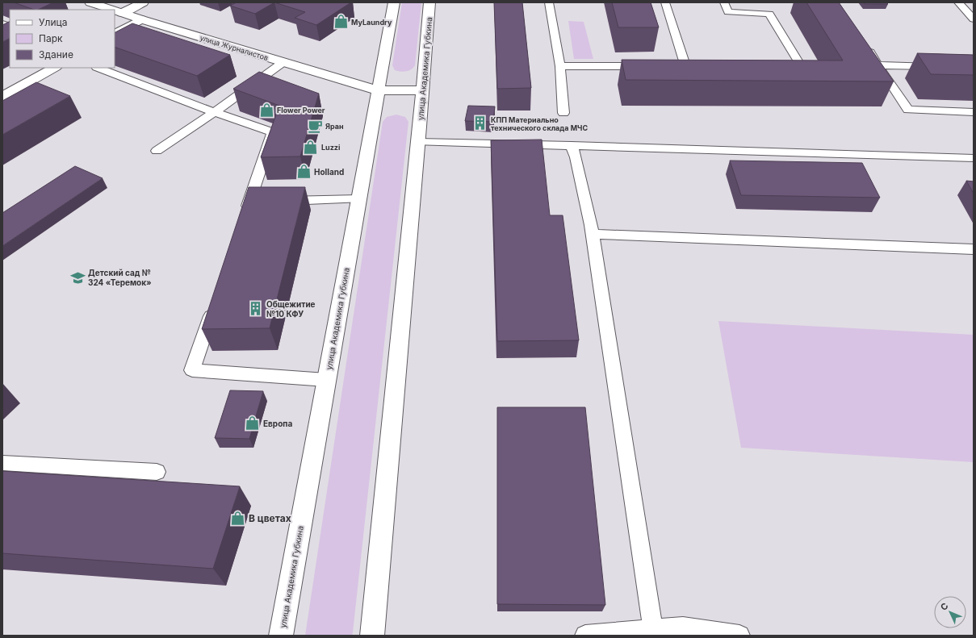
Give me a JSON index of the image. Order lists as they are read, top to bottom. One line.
{"streets":{"street":["улица Журналистов","улица Академика Губкина"]},"crossings":[["улица Журналистов","улица Академика Губкина"]],"places":{"shop":["MyLaundry","Flower Power","Luzzi","Holland","Европа","В цветах"],"building":["КПП Материально технического склада МЧС","Общежитие №10 КФУ"],"cafe":["Яран"],"school or university":["Детский сад № 324 «Теремок»"]},"legend":["Улица","Парк","Здание"],"north":"top left"}
